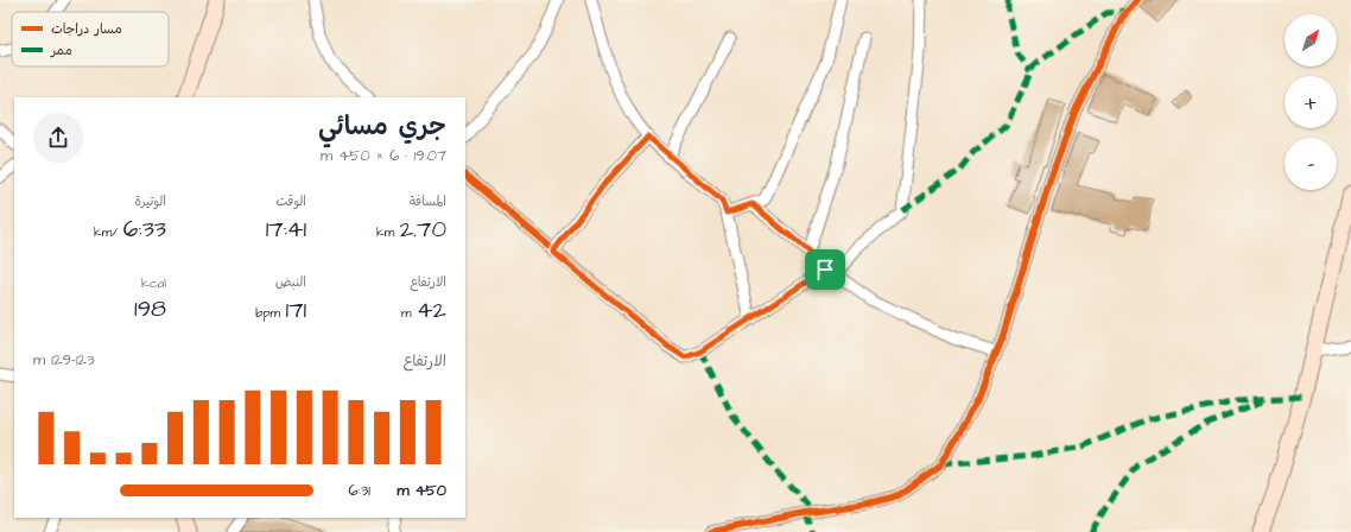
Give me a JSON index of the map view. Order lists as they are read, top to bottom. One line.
{"legend":["مسار دراجات","ممر"],"north":"top right","page":{"map_buttons":["+","−"],"heading":["جري مسائي","19:07 · 6 × 450 m"],"stats":[["المسافة","2.70 km"],["الوقت","17:41"],["الوتيرة","6:33 /km"],["الارتفاع","42 m"],["النبض","171 bpm"],["kcal","198"]],"chart":["الارتفاع","123–129 m"],"list":[{"name":"450 m","note":"6:31"}]}}
